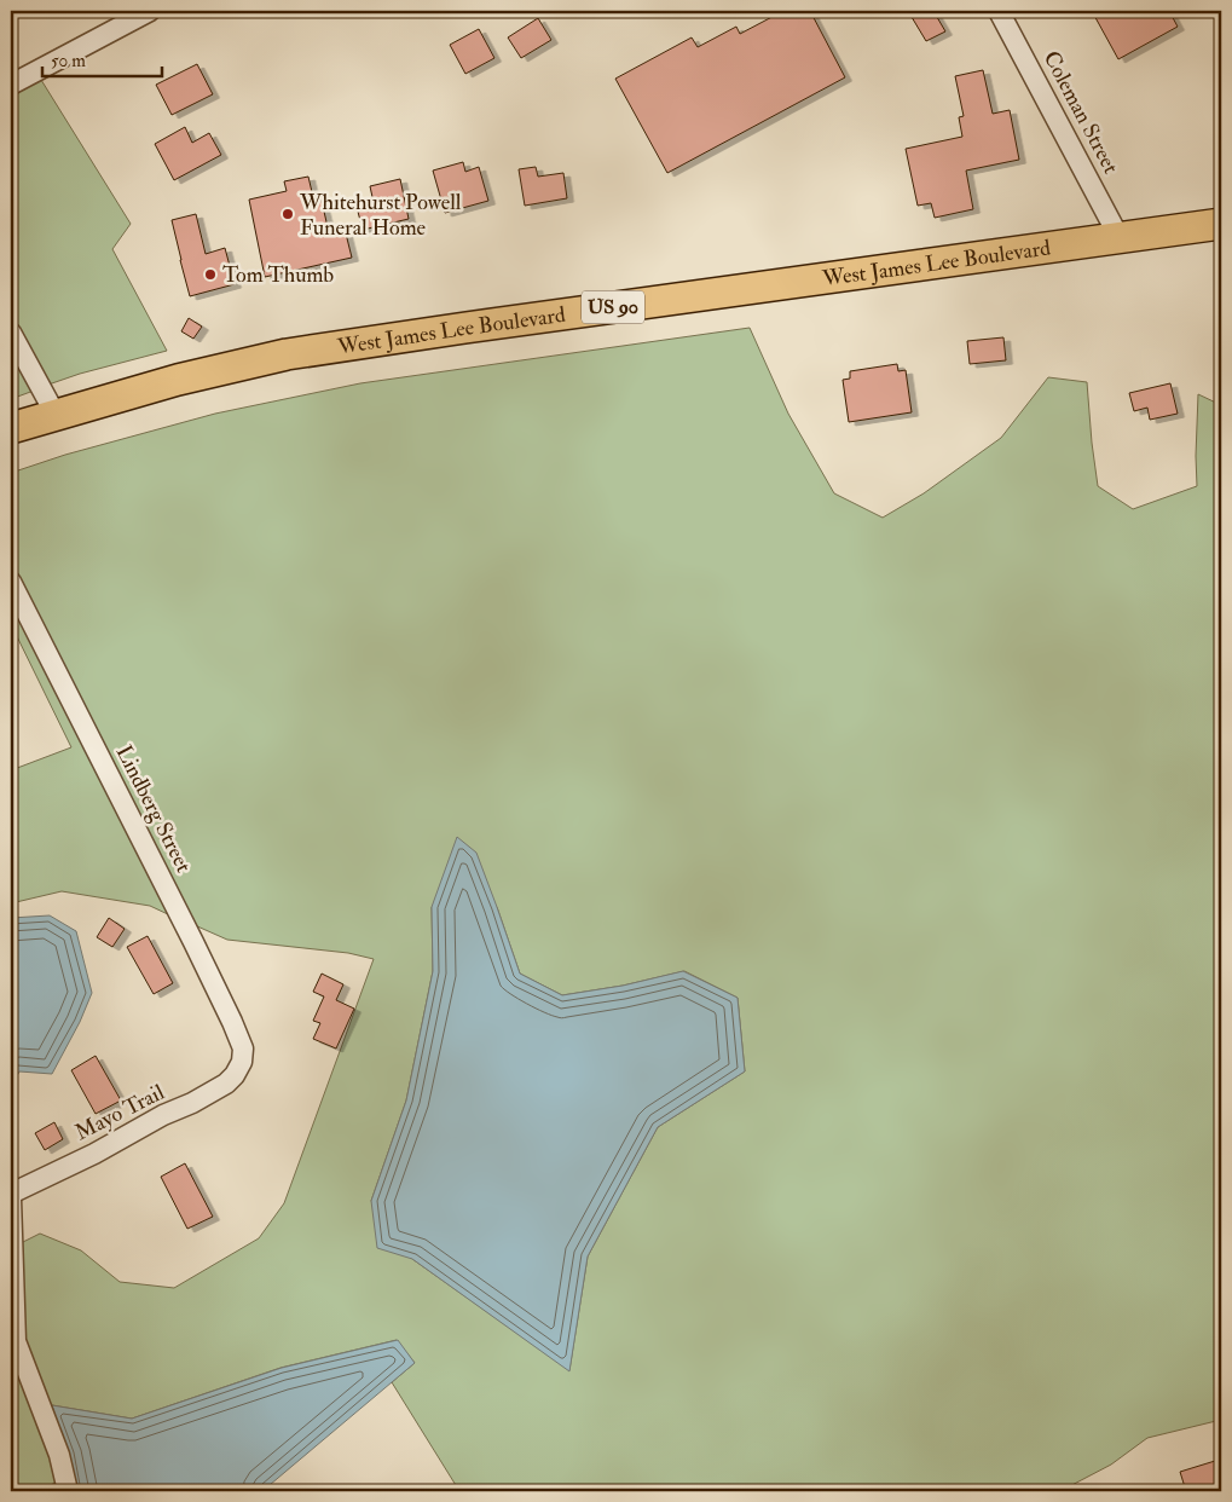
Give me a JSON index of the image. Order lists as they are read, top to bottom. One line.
{"streets":{"main road":["West James Lee Boulevard","US 90"],"street":["Coleman Street","Lindberg Street","Mayo Trail"]},"crossings":[["Coleman Street","West James Lee Boulevard"],["Lindberg Street","Mayo Trail"]],"places":["Whitehurst Powell Funeral Home","Tom Thumb"],"scale_bar":"50 m"}
